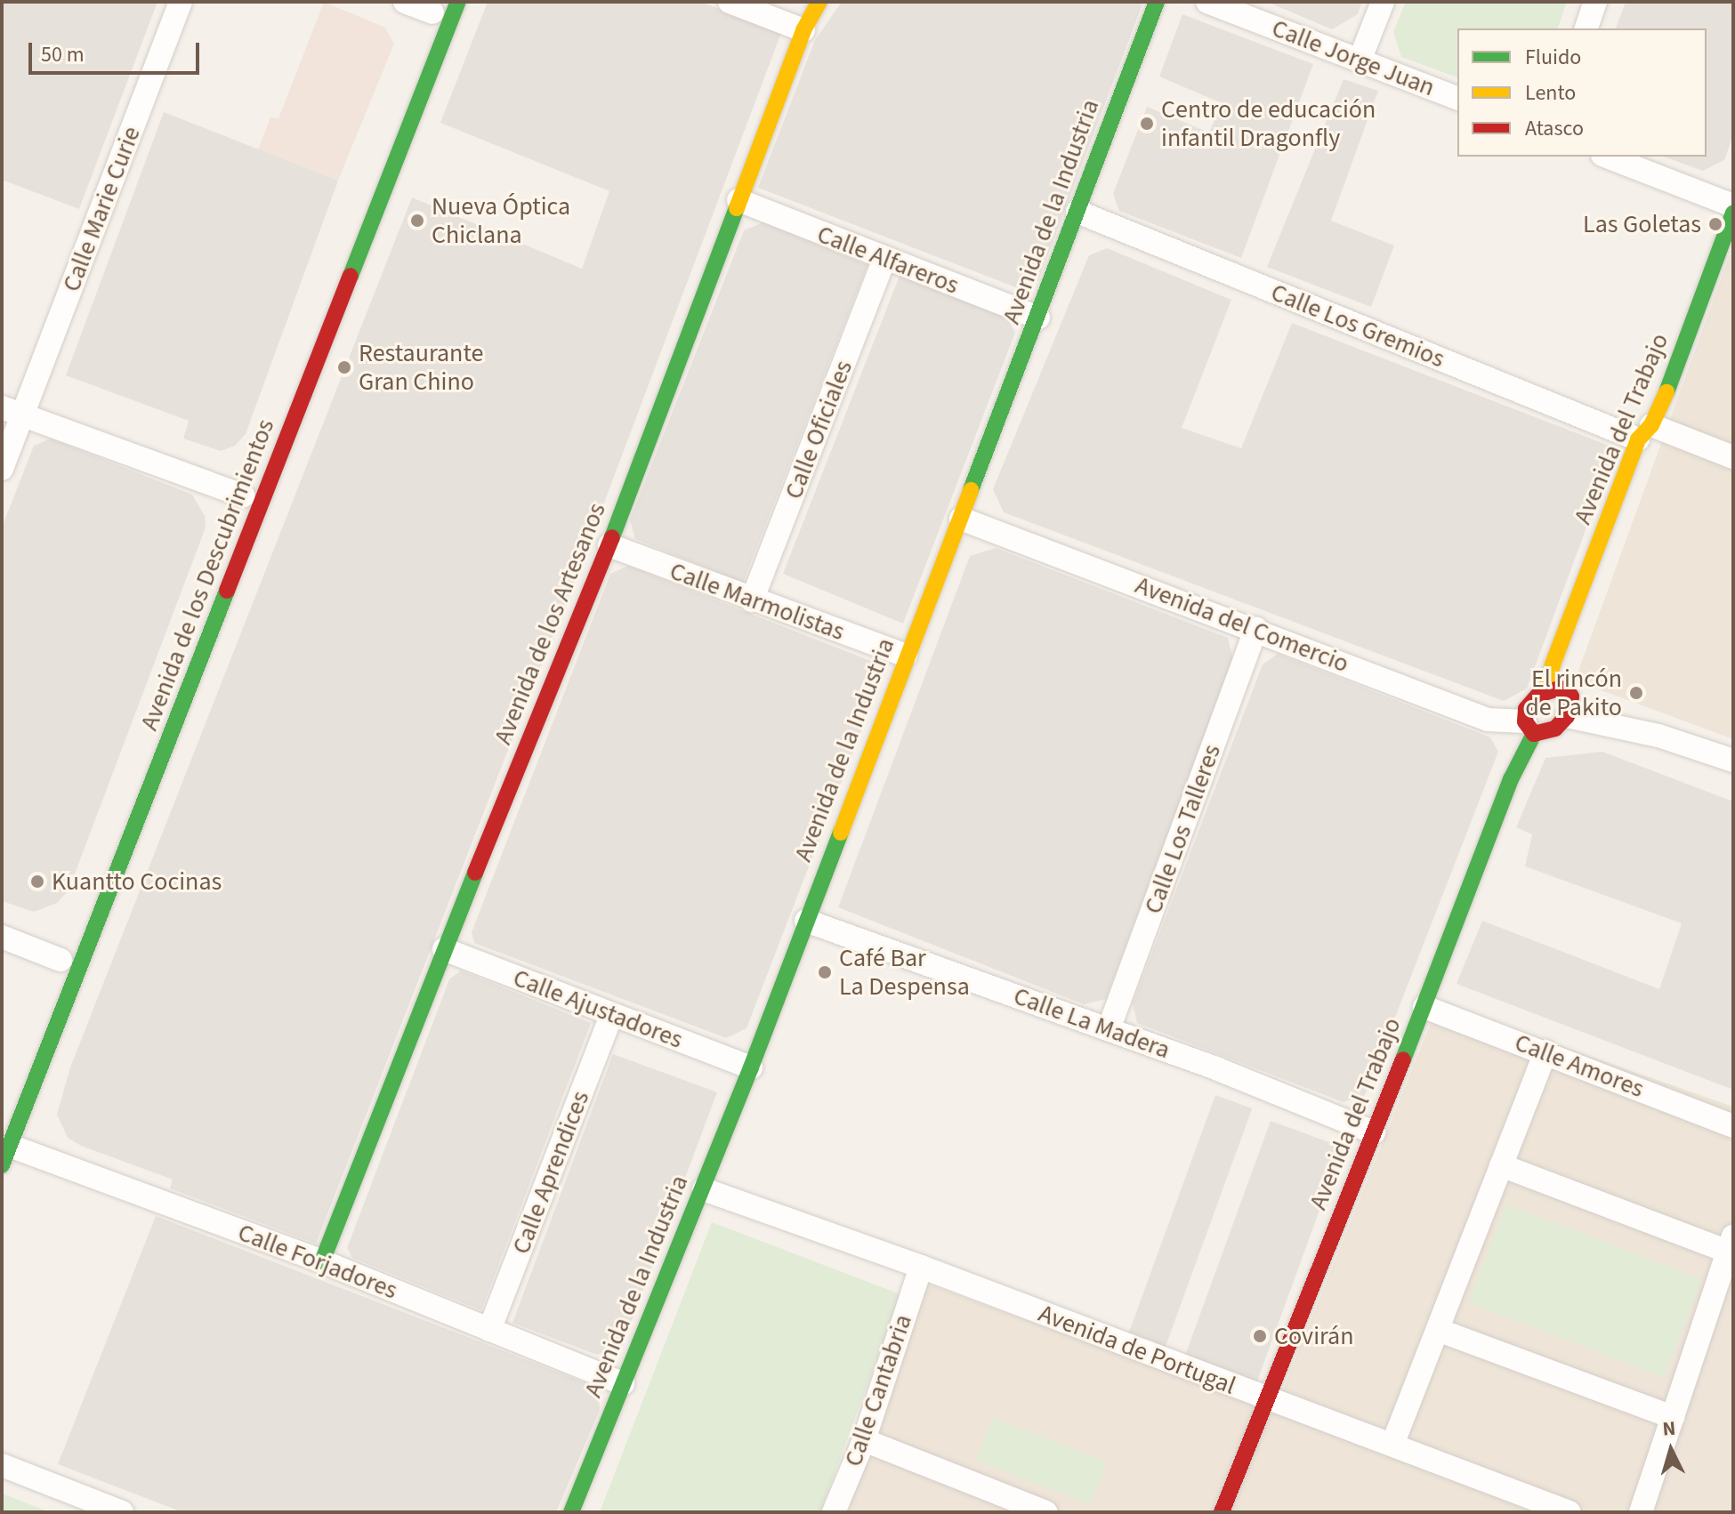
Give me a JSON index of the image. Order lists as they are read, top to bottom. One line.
{"streets":{"street":["Calle Jorge Juan","Calle Marie Curie","Avenida de la Industria","Calle Alfareros","Calle Los Gremios","Avenida del Trabajo","Calle Oficiales","Avenida de los Descubrimientos","Calle Marmolistas","Avenida de los Artesanos","Avenida del Comercio","Calle Los Talleres","Calle Ajustadores","Calle La Madera","Calle Amores","Calle Aprendices","Calle Forjadores","Avenida de Portugal","Calle Cantabria"]},"crossings":[["Avenida de la Industria","Calle Alfareros"],["Avenida de la Industria","Calle Los Gremios"],["Avenida de la Industria","Calle Marmolistas"],["Avenida de la Industria","Avenida del Comercio"],["Avenida de la Industria","Calle Ajustadores"],["Avenida de la Industria","Calle La Madera"],["Avenida de la Industria","Calle Forjadores"],["Avenida de la Industria","Avenida de Portugal"],["Calle Alfareros","Calle Oficiales"],["Calle Alfareros","Avenida de los Artesanos"],["Calle Los Gremios","Avenida del Trabajo"],["Avenida del Trabajo","Avenida del Comercio"],["Avenida del Trabajo","Calle La Madera"],["Avenida del Trabajo","Calle Amores"],["Avenida del Trabajo","Avenida de Portugal"],["Calle Oficiales","Calle Marmolistas"],["Avenida de los Descubrimientos","Calle Forjadores"],["Calle Marmolistas","Avenida de los Artesanos"],["Avenida de los Artesanos","Calle Ajustadores"],["Avenida de los Artesanos","Calle Forjadores"],["Avenida del Comercio","Calle Los Talleres"],["Calle Los Talleres","Calle La Madera"],["Calle Ajustadores","Calle Aprendices"],["Calle Aprendices","Calle Forjadores"],["Avenida de Portugal","Calle Cantabria"]],"places":["Centro de educación infantil Dragonfly","Nueva Óptica Chiclana","Las Goletas","Restaurante Gran Chino","El rincón de Pakito","Kuantto Cocinas","Café Bar La Despensa","Covirán"],"legend":["Fluido","Lento","Atasco"],"scale_bar":"50 m","north":"top"}
